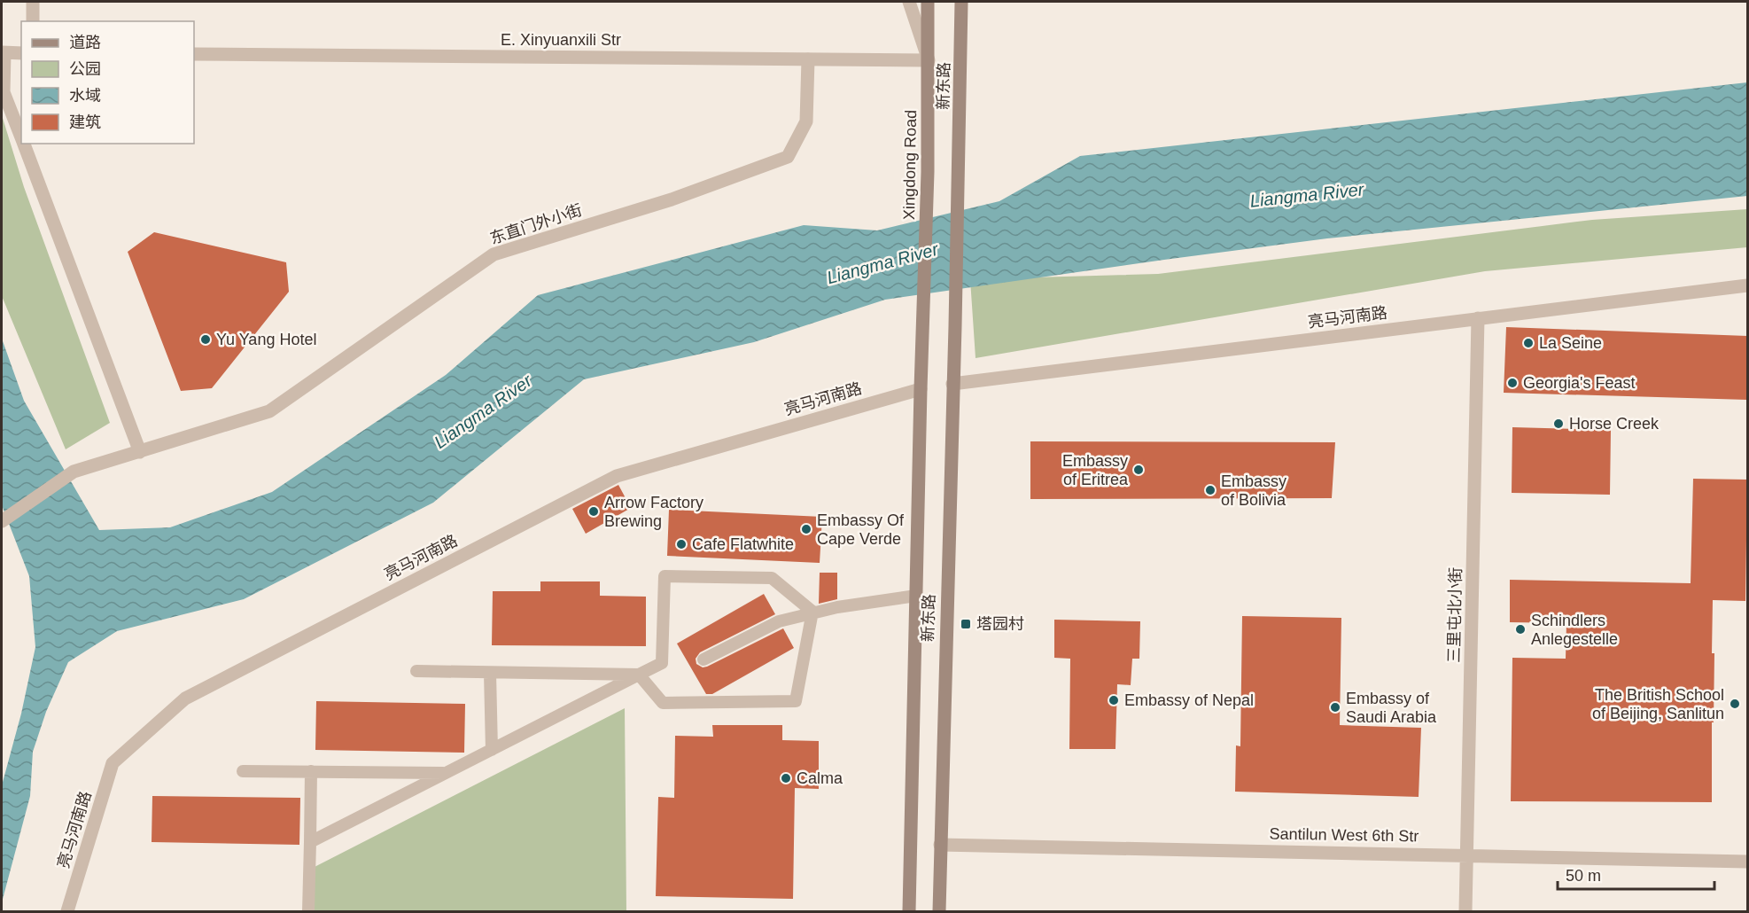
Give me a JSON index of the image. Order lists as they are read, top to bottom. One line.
{"streets":{"main road":["新东路","Xingdong Road"],"street":["E. Xinyuanxili Str","东直门外小街","亮马河南路","三里屯北小街","Santilun West 6th Str"]},"crossings":[["E. Xinyuanxili Str","Xingdong Road"],["E. Xinyuanxili Str","东直门外小街"],["新东路","Xingdong Road"],["新东路","亮马河南路"],["新东路","Santilun West 6th Str"],["亮马河南路","三里屯北小街"],["三里屯北小街","Santilun West 6th Str"]],"water":["Liangma River"],"places":{"other":["Yu Yang Hotel","La Seine","Georgia's Feast","Horse Creek","Embassy of Eritrea","Embassy of Bolivia","Arrow Factory Brewing","Embassy Of Cape Verde","Cafe Flatwhite","Schindlers Anlegestelle","Embassy of Nepal","The British School of Beijing, Sanlitun","Embassy of Saudi Arabia","Calma"],"transit":["塔园村"]},"legend":["道路","公园","水域","建筑"],"scale_bar":"50 m"}
